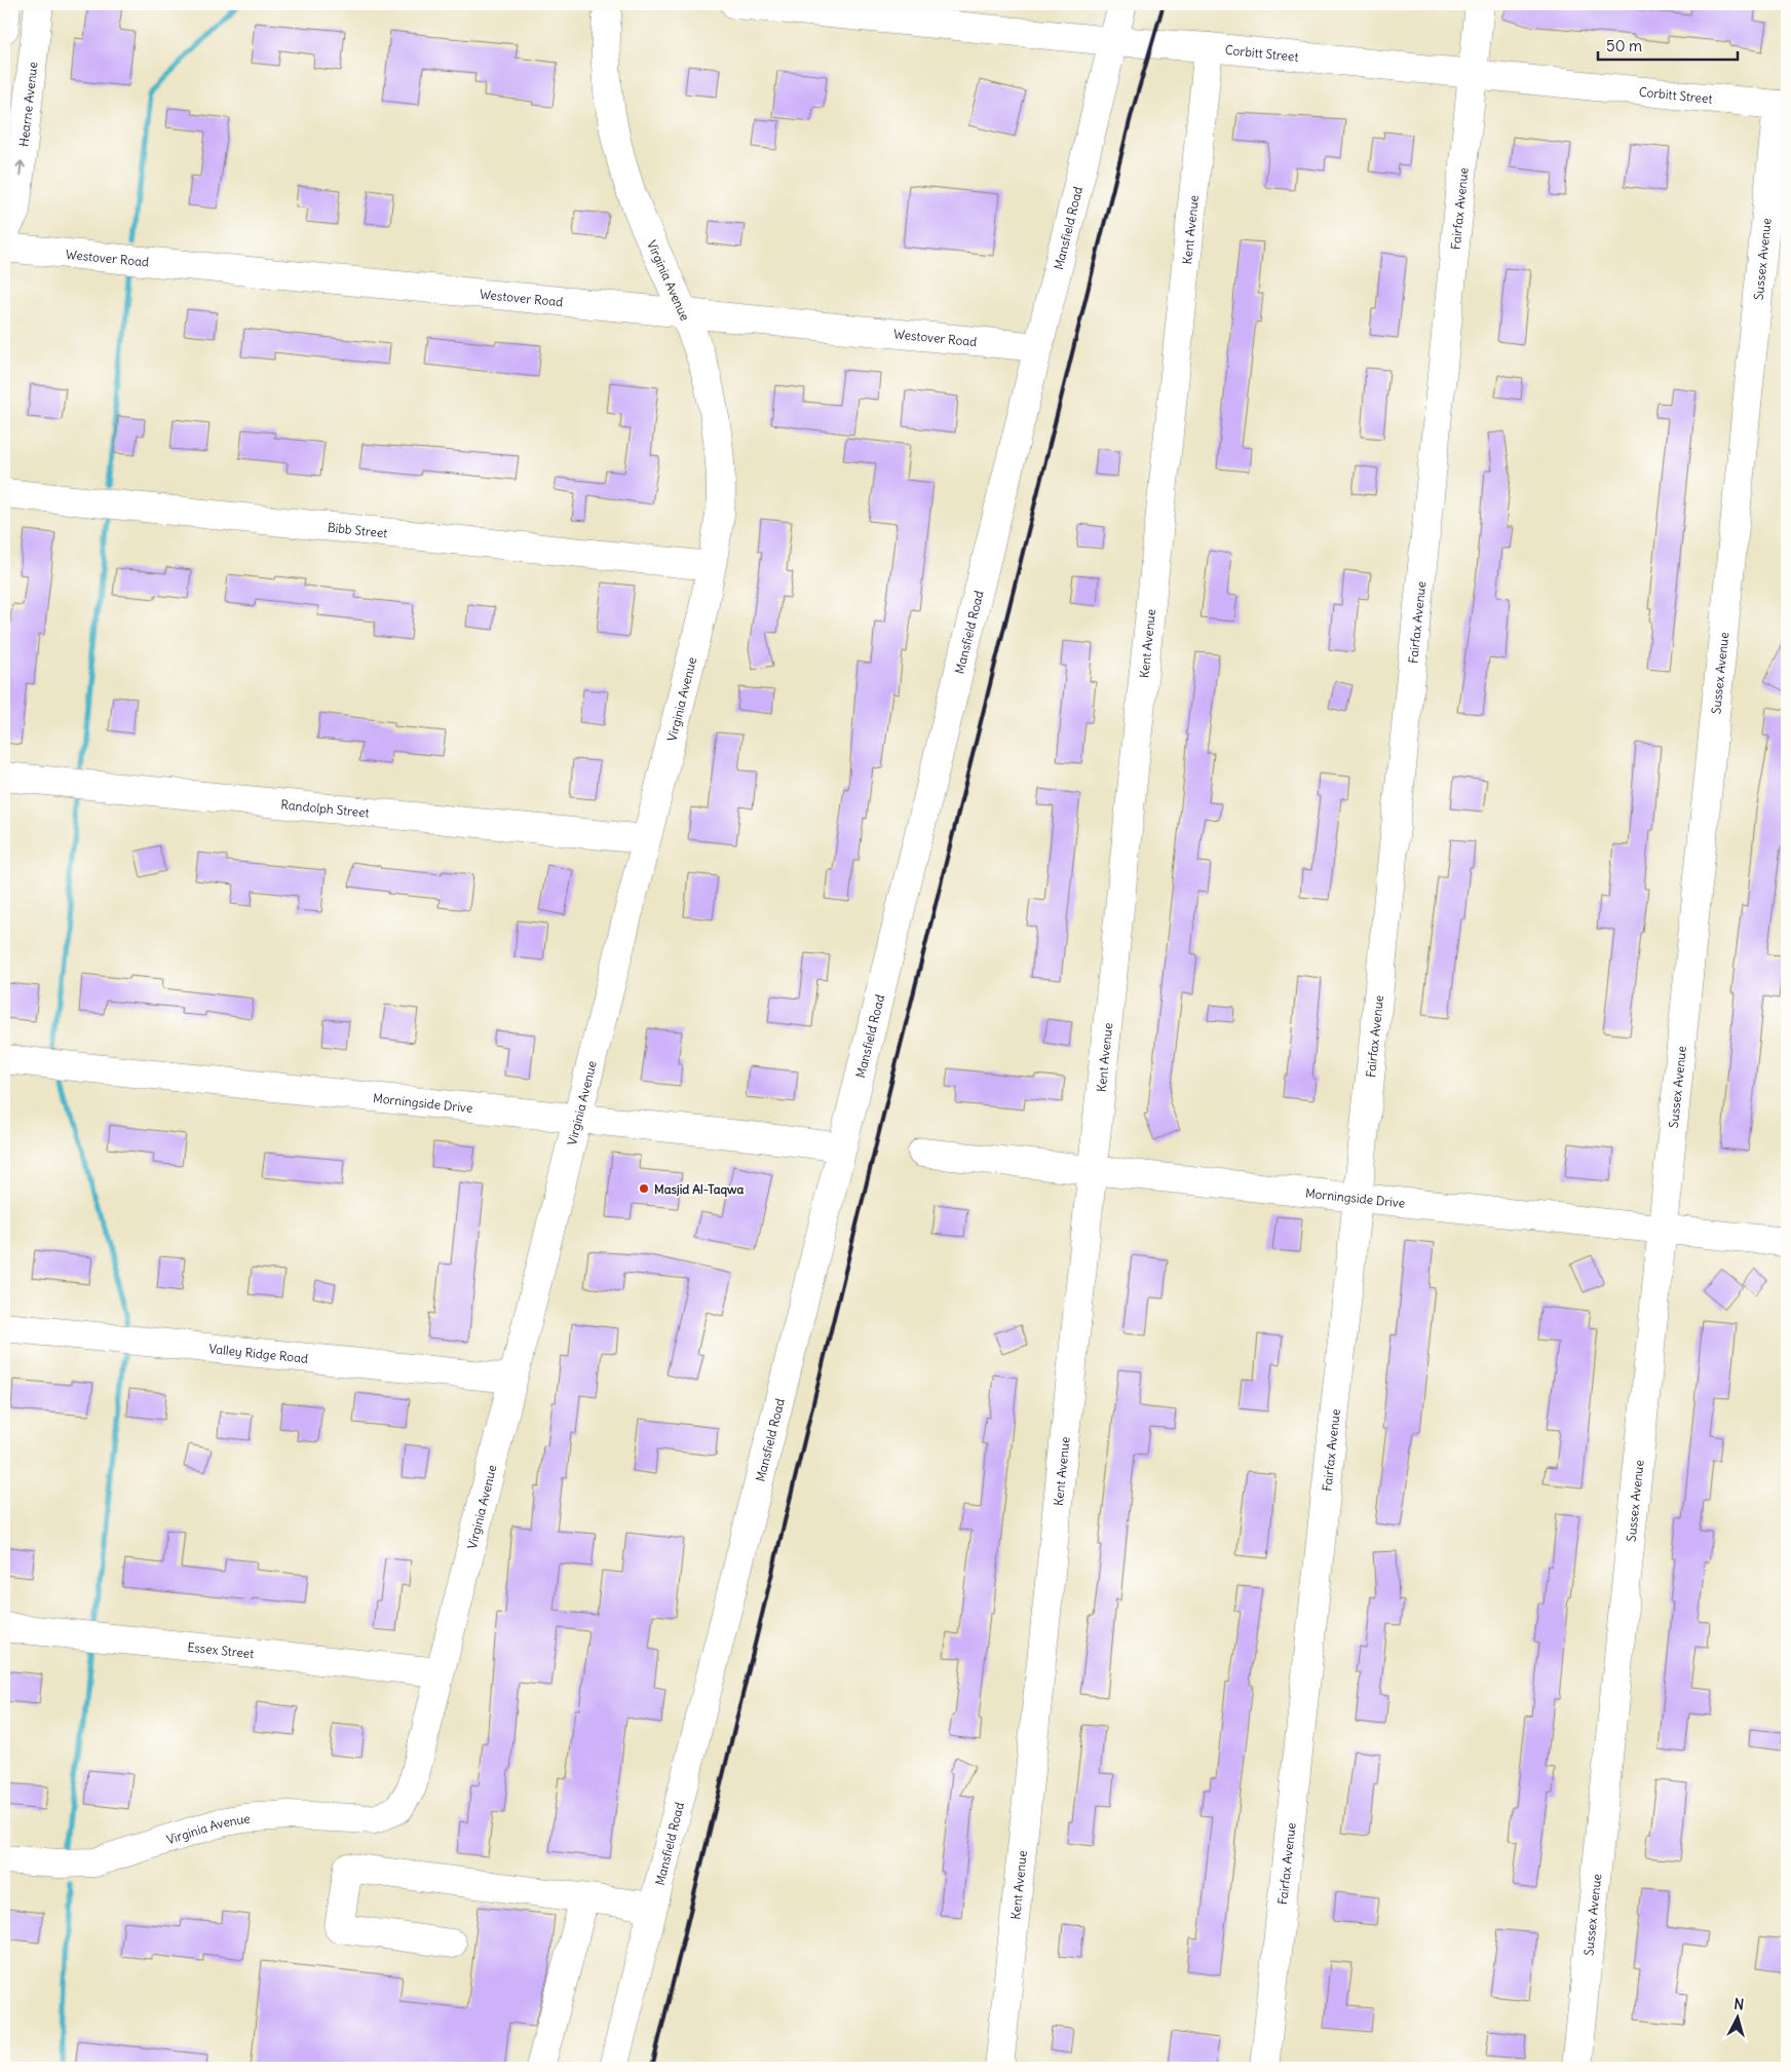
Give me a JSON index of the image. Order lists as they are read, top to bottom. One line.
{"streets":{"street":["Corbitt Street","Hearne Avenue","Fairfax Avenue","Mansfield Road","Kent Avenue","Westover Road","Sussex Avenue","Virginia Avenue","Bibb Street","Randolph Street","Morningside Drive","Valley Ridge Road","Essex Street"]},"crossings":[["Corbitt Street","Fairfax Avenue"],["Corbitt Street","Mansfield Road"],["Corbitt Street","Kent Avenue"],["Corbitt Street","Sussex Avenue"],["Fairfax Avenue","Morningside Drive"],["Mansfield Road","Westover Road"],["Mansfield Road","Morningside Drive"],["Kent Avenue","Morningside Drive"],["Westover Road","Virginia Avenue"],["Sussex Avenue","Morningside Drive"],["Virginia Avenue","Bibb Street"],["Virginia Avenue","Randolph Street"],["Virginia Avenue","Morningside Drive"],["Virginia Avenue","Valley Ridge Road"],["Virginia Avenue","Essex Street"]],"one_way":["Hearne Avenue"],"places":["Masjid Al-Taqwa"],"scale_bar":"50 m","north":"top"}
